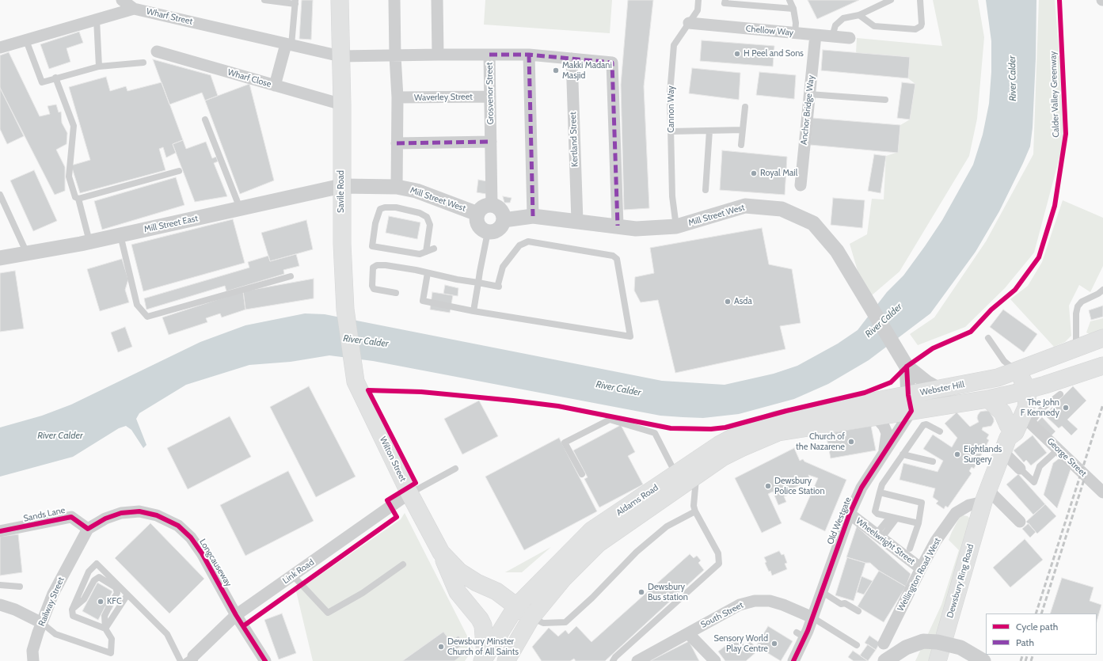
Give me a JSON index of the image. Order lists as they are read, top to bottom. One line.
{"streets":{"main road":["Savile Road","Webster Hill","Wilton Street","Aldams Road","Dewsbury Ring Road"],"street":["Wharf Street","Chellow Way","Wharf Close","Grosvenor Street","Waverley Street","Anchor Bridge Way","Kertland Street","Mill Street West","Mill Street East","George Street","Sands Lane","Old Westgate","Wheelwright Street","Longcauseway","Link Road","Wellington Road West","Railway Street","South Street"],"lane":["Cannon Way"],"cycle path":["Calder Valley Greenway"]},"crossings":[["Wharf Street","Grosvenor Street"],["Wharf Street","Savile Road"],["Chellow Way","Cannon Way"],["Chellow Way","Anchor Bridge Way"],["Wharf Close","Savile Road"],["Grosvenor Street","Waverley Street"],["Grosvenor Street","Savile Road"],["Grosvenor Street","Mill Street West"],["Cannon Way","Mill Street West"],["Kertland Street","Mill Street West"],["Savile Road","Mill Street West"],["Savile Road","Mill Street East"],["Savile Road","Wilton Street"],["Mill Street West","Mill Street East"],["Mill Street West","Webster Hill"],["Mill Street West","Old Westgate"],["Webster Hill","Aldams Road"],["Webster Hill","Old Westgate"],["Wilton Street","Aldams Road"],["Wilton Street","Link Road"],["Sands Lane","Longcauseway"],["Sands Lane","Railway Street"],["Old Westgate","Wheelwright Street"],["Old Westgate","South Street"],["Wheelwright Street","Wellington Road West"],["Longcauseway","Link Road"],["Longcauseway","Railway Street"],["Wellington Road West","Dewsbury Ring Road"]],"water":["River Calder"],"places":["H Peel and Sons","Makki Madani Masjid","Royal Mail","Asda","The John F Kennedy","Church of the Nazarene","Eightlands Surgery","Dewsbury Police Station","Dewsbury Bus station","KFC","Sensory World Play Centre","Dewsbury Minster Church of All Saints"],"legend":["Cycle path","Path"]}
